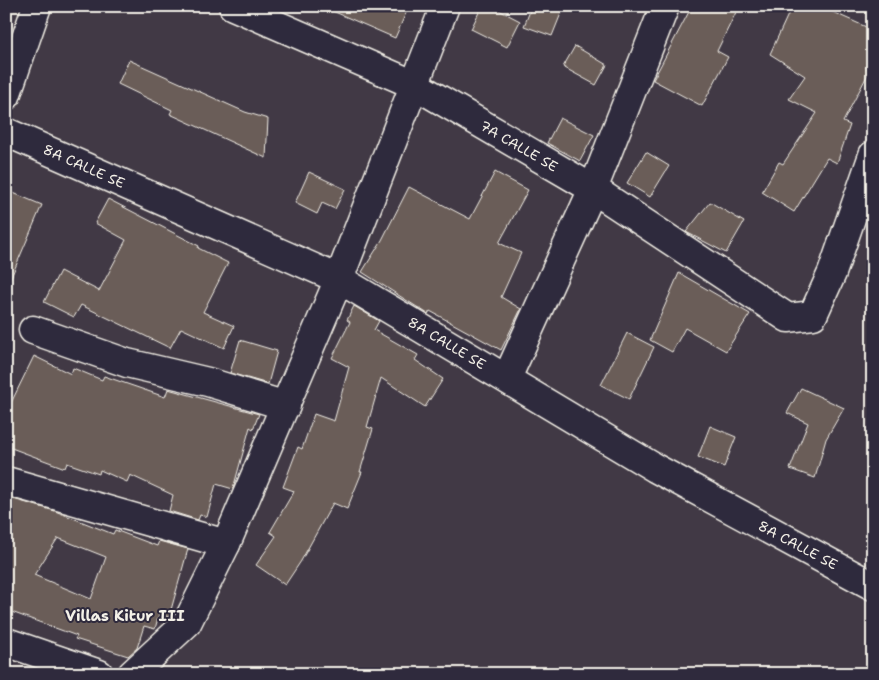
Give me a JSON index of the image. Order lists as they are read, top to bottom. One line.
{"streets":{"street":["7A CALLE SE","8A CALLE SE"]},"districts":["Villas Kitur III"]}
